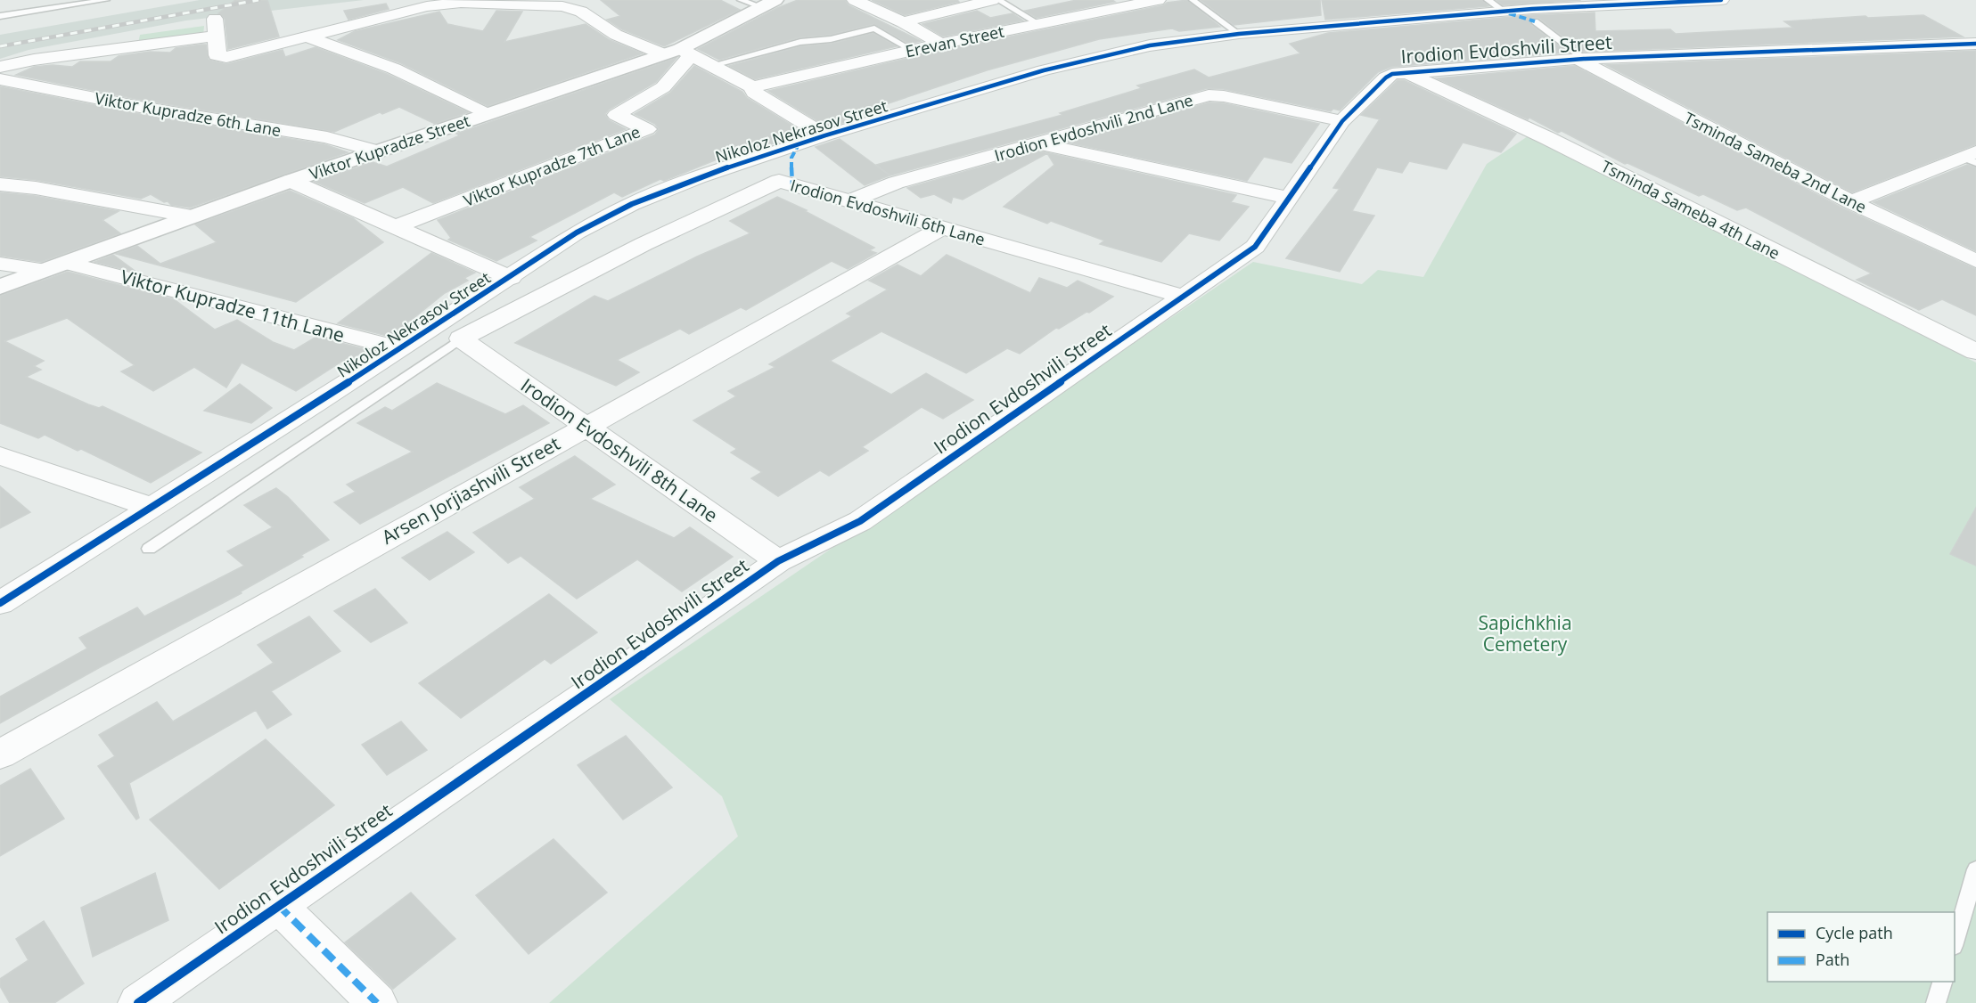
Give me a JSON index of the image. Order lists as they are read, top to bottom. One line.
{"streets":{"street":["Erevan Street","Irodion Evdoshvili Street","Viktor Kupradze 6th Lane","Irodion Evdoshvili 2nd Lane","Nikoloz Nekrasov Street","Viktor Kupradze Street","Tsminda Sameba 2nd Lane","Viktor Kupradze 7th Lane","Tsminda Sameba 4th Lane","Irodion Evdoshvili 6th Lane","Viktor Kupradze 11th Lane","Irodion Evdoshvili 8th Lane","Arsen Jorjiashvili Street"]},"crossings":[["Irodion Evdoshvili Street","Irodion Evdoshvili 2nd Lane"],["Irodion Evdoshvili Street","Tsminda Sameba 2nd Lane"],["Irodion Evdoshvili Street","Tsminda Sameba 4th Lane"],["Irodion Evdoshvili Street","Irodion Evdoshvili 6th Lane"],["Irodion Evdoshvili Street","Irodion Evdoshvili 8th Lane"],["Viktor Kupradze 6th Lane","Viktor Kupradze Street"],["Irodion Evdoshvili 2nd Lane","Irodion Evdoshvili 6th Lane"],["Nikoloz Nekrasov Street","Viktor Kupradze 11th Lane"],["Viktor Kupradze Street","Viktor Kupradze 7th Lane"],["Viktor Kupradze Street","Viktor Kupradze 11th Lane"],["Irodion Evdoshvili 6th Lane","Irodion Evdoshvili 8th Lane"],["Irodion Evdoshvili 6th Lane","Arsen Jorjiashvili Street"],["Irodion Evdoshvili 8th Lane","Arsen Jorjiashvili Street"]],"parks":["Sapichkhia Cemetery"],"legend":["Cycle path","Path"]}
